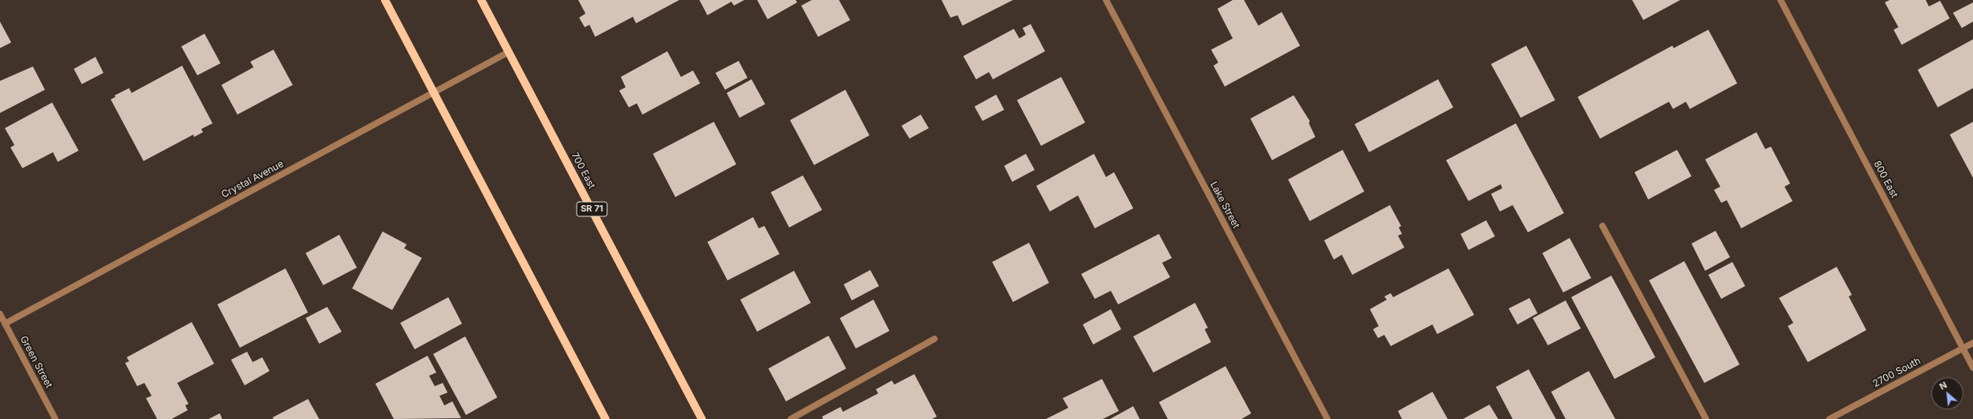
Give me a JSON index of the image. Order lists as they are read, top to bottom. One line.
{"streets":{"main road":["700 East","SR 71"],"street":["Crystal Avenue","800 East","Lake Street","Green Street","2700 South"]},"crossings":[["700 East","Crystal Avenue"],["Crystal Avenue","Green Street"],["800 East","2700 South"]],"north":"top left"}
